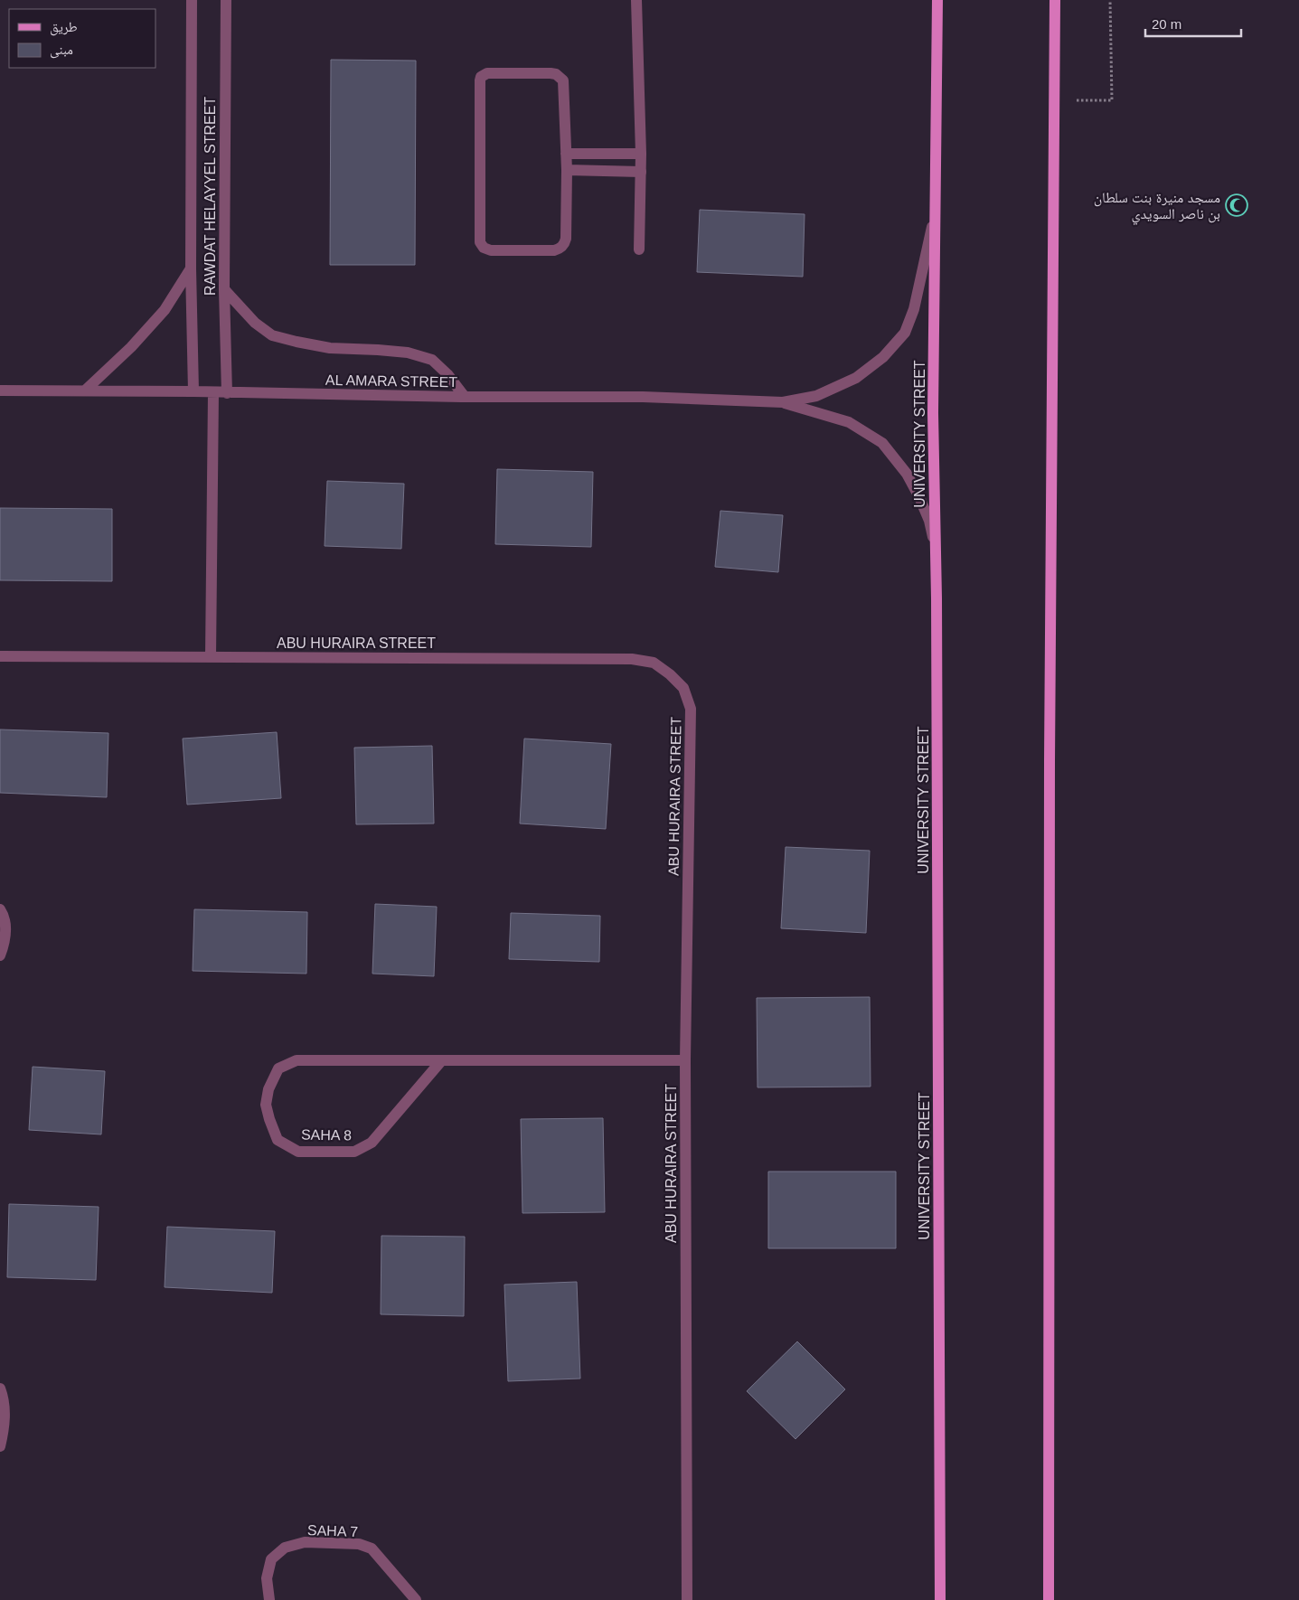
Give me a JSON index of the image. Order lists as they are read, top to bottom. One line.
{"streets":{"main road":["UNIVERSITY STREET"],"street":["RAWDAT HELAYYEL STREET","AL AMARA STREET","ABU HURAIRA STREET","SAHA 8","SAHA 7"]},"crossings":[["RAWDAT HELAYYEL STREET","AL AMARA STREET"],["AL AMARA STREET","UNIVERSITY STREET"],["ABU HURAIRA STREET","SAHA 8"]],"places":{"mosque":["مسجد منيرة بنت سلطان بن ناصر السويدي"]},"legend":["طريق","مبنى"],"scale_bar":"20 m"}
